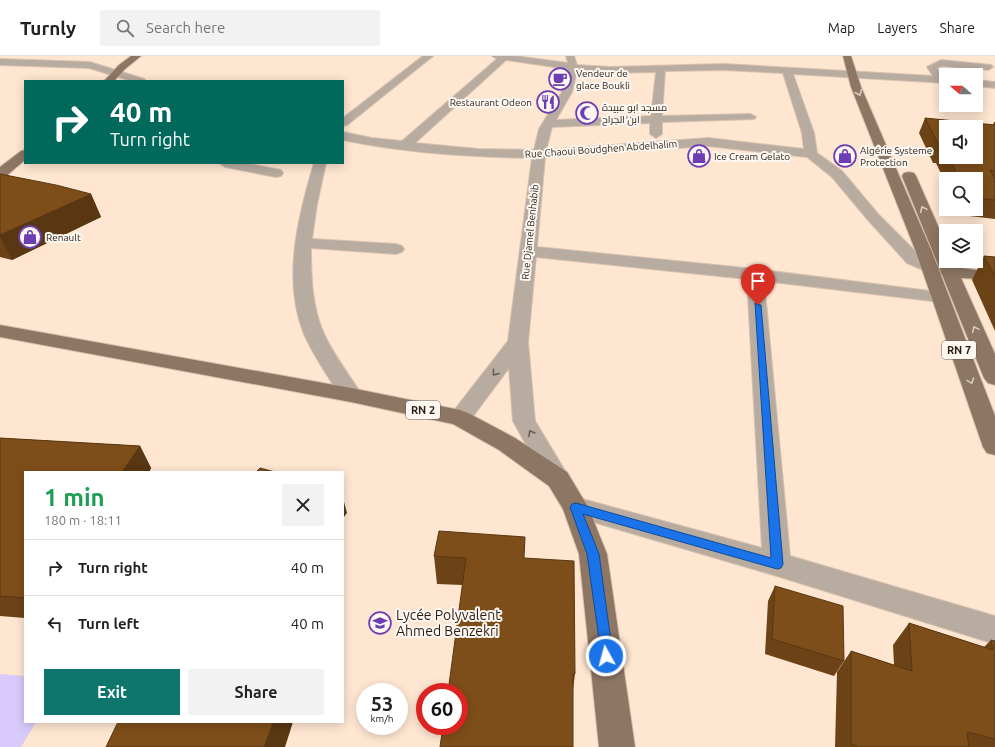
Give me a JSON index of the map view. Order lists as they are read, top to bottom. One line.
{"streets":{"main road":["RN 7","RN 2"],"street":["Rue Chaoui Boudghen Abdelhalim","Rue Djamel Benhabib"]},"crossings":[["Rue Chaoui Boudghen Abdelhalim","Rue Djamel Benhabib"],["Rue Djamel Benhabib","RN 2"]],"places":{"cafe":["Vendeur de glace Boukli"],"restaurant":["Restaurant Odeon"],"mosque":["مسجد ابو عبيدة ابن الجراح"],"shop":["Ice Cream Gelato","Algérie Systeme Protection","Renault"],"school or university":["Lycée Polyvalent Ahmed Benzekri"]},"north":"left","page":{"header":"Turnly","search":"Search here","nav":["Map","Layers","Share"],"turn":["40 m","Turn right"],"heading":["1 min","180 m · 18:11"],"list":[{"name":"Turn right","value":"40 m"},{"name":"Turn left","value":"40 m"}],"buttons":["Exit","Share"],"speed":"53 km/h","limit":"60"}}
